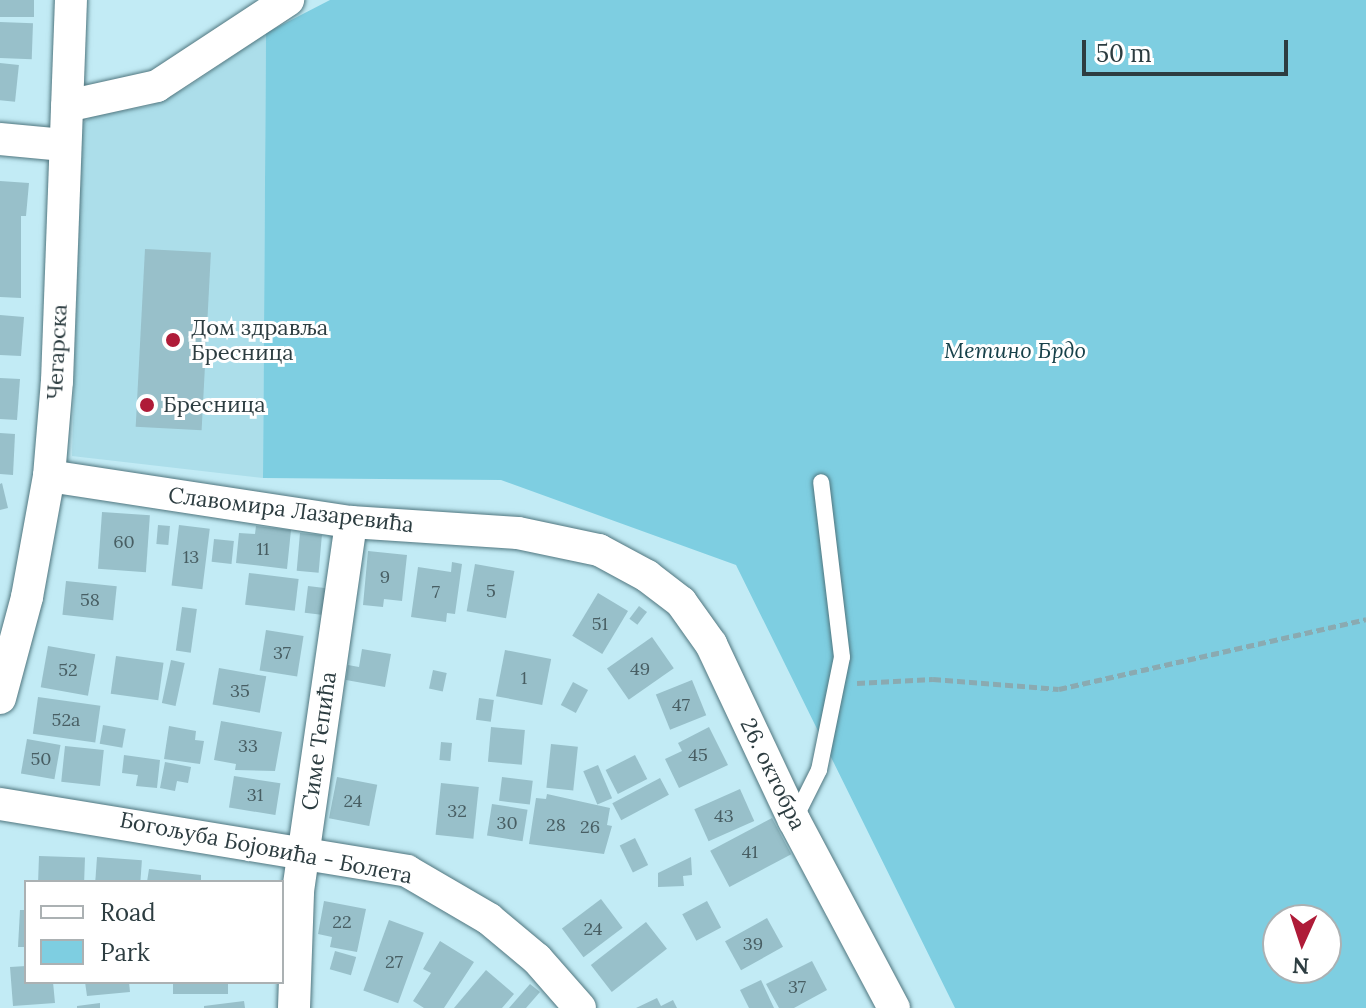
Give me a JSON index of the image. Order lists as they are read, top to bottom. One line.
{"streets":{"street":["Чегарска","Славомира Лазаревића","Симе Тепића","26. октобра","Богољуба Бојовића - Болета"]},"crossings":[["Чегарска","Славомира Лазаревића"],["Славомира Лазаревића","Симе Тепића"],["Славомира Лазаревића","26. октобра"],["Симе Тепића","Богољуба Бојовића - Болета"]],"parks":["Метино Брдо"],"places":["Дом здравља Бресница","Бресница"],"house_numbers":["60","11","13","9","5","7","58","51","37","49","52","1","35","47","52a","33","45","50","31","24","32","43","30","28","26","41","22","24","39","27","37"],"legend":["Road","Park"],"scale_bar":"50 m","north":"bottom"}
